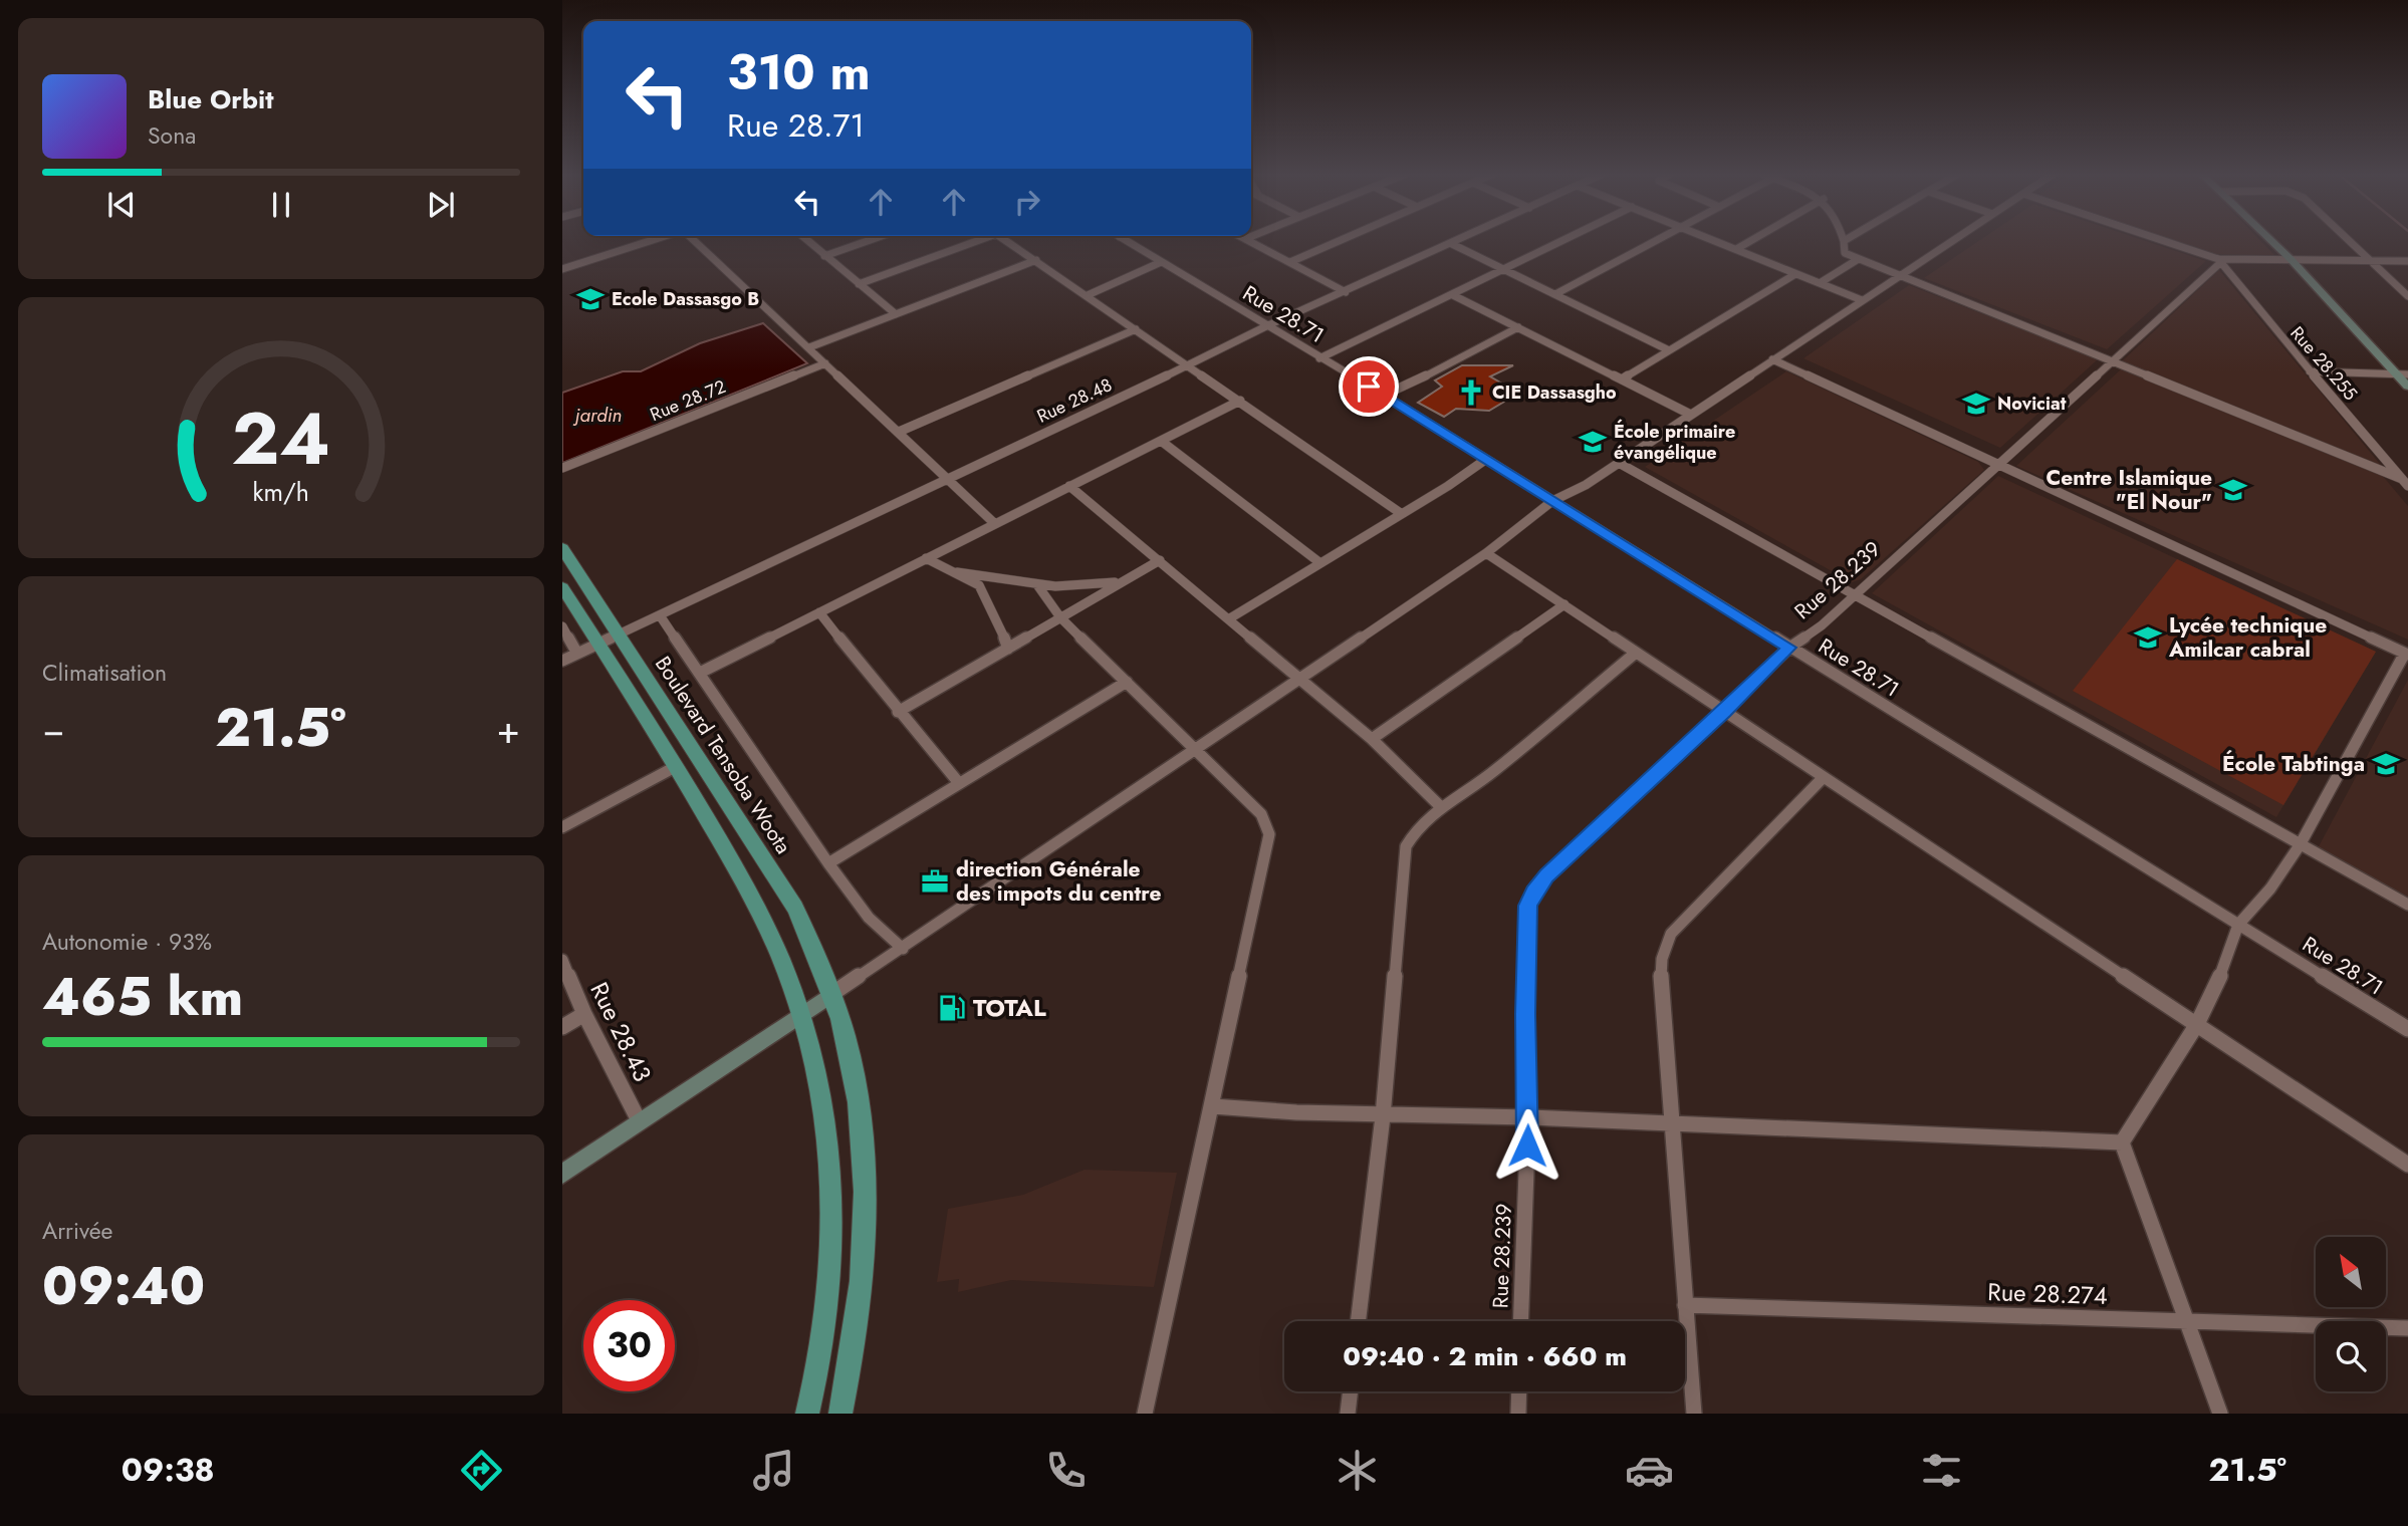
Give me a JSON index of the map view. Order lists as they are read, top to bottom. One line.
{"streets":{"main road":["Boulevard Tensoba Woota"],"street":["Rue 28.71","Rue 28.255","Rue 28.72","Rue 28.48","Rue 28.239","Rue 28.43","Rue 28.274"]},"crossings":[["Rue 28.71","Rue 28.48"],["Rue 28.71","Rue 28.239"],["Rue 28.255","Rue 28.239"],["Rue 28.48","Boulevard Tensoba Woota"]],"water":["jardin"],"places":{"school or university":["Ecole Dassasgo B","Noviciat","École primaire évangélique","Centre Islamique \"El Nour\"","Lycée technique Amilcar cabral","École Tabtinga"],"church":["CIE Dassasgho"],"office":["direction Générale des impots du centre"],"fuel station":["TOTAL"]},"north":"top left","page":{"turn":["310 m","Rue 28.71"],"song":["Blue Orbit","Sona"],"tile":["Climatisation",["Autonomie · 93%","465 km"],["Arrivée","09:40"]],"heat":["−","21.5°","+"],"limit":"30","trip":"09:40 · 2 min · 660 m","tabs":["09:38","21.5°"],"gauge":["24","km/h"]}}
